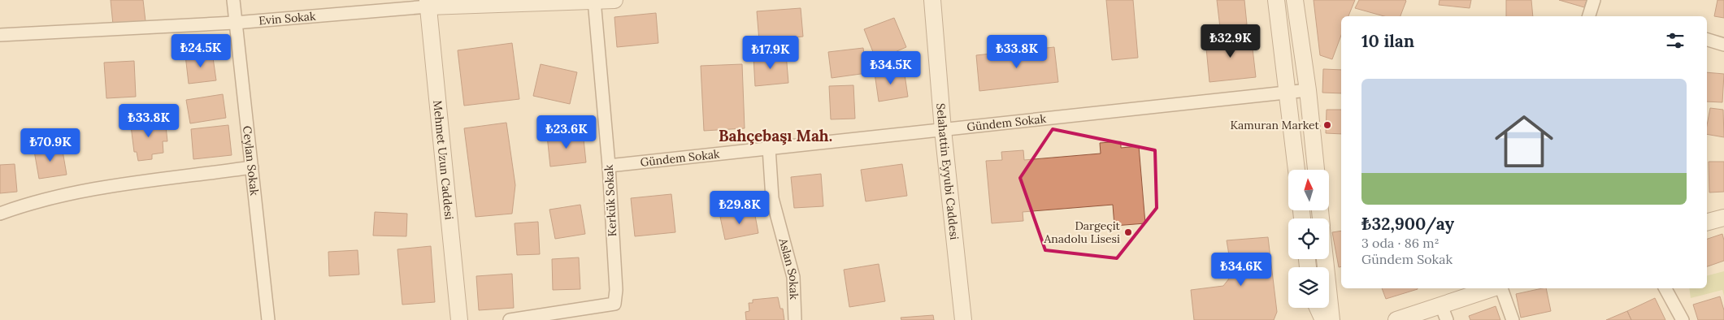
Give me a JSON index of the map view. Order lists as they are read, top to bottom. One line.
{"streets":{"street":["Evin Sokak","Gündem Sokak","Ceylan Sokak","Mehmet Uzun Caddesi","Selahattin Eyyubi Caddesi","Kerkük Sokak","Aslan Sokak"]},"crossings":[["Evin Sokak","Ceylan Sokak"],["Evin Sokak","Mehmet Uzun Caddesi"],["Gündem Sokak","Selahattin Eyyubi Caddesi"],["Gündem Sokak","Kerkük Sokak"],["Gündem Sokak","Aslan Sokak"]],"districts":["Bahçebaşı Mah."],"places":["Kamuran Market","Dargeçit Anadolu Lisesi"],"north":"top","page":{"heading":"10 ilan","price":["₺32.9K","₺24.5K","₺33.8K","₺17.9K","₺34.5K","₺33.8K","₺23.6K","₺70.9K","₺29.8K","₺34.6K"],"list":[{"name":"₺32,900/ay","note":"3 oda · 86 m² · Gündem Sokak"}]}}
